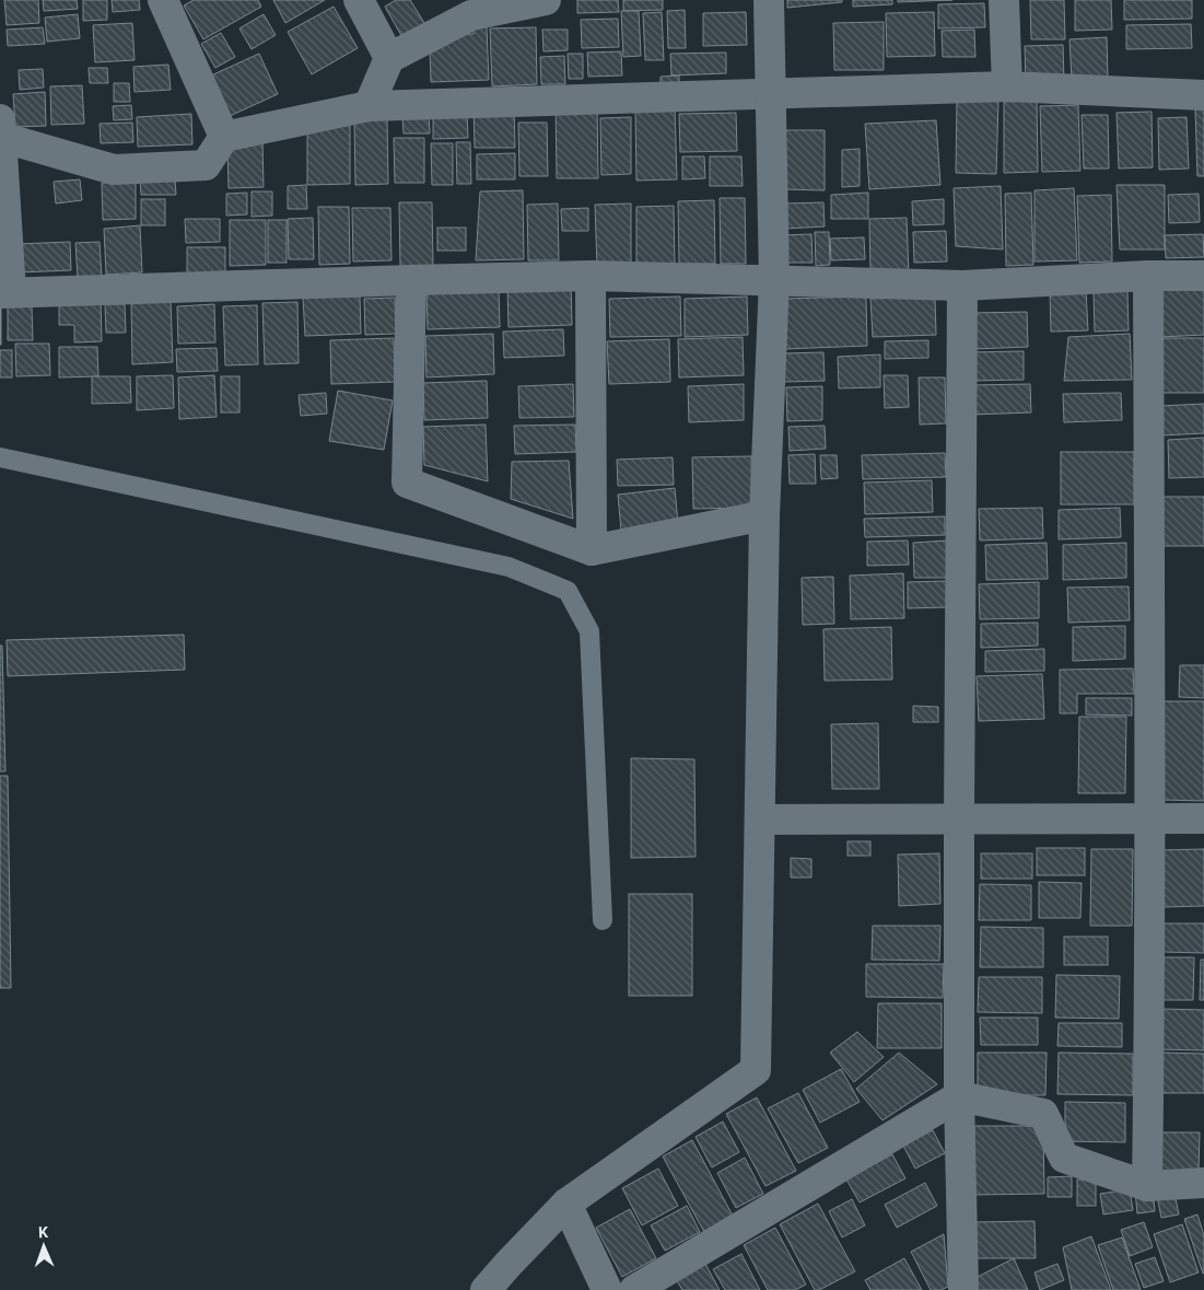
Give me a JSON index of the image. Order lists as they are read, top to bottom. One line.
{"north":"top"}
